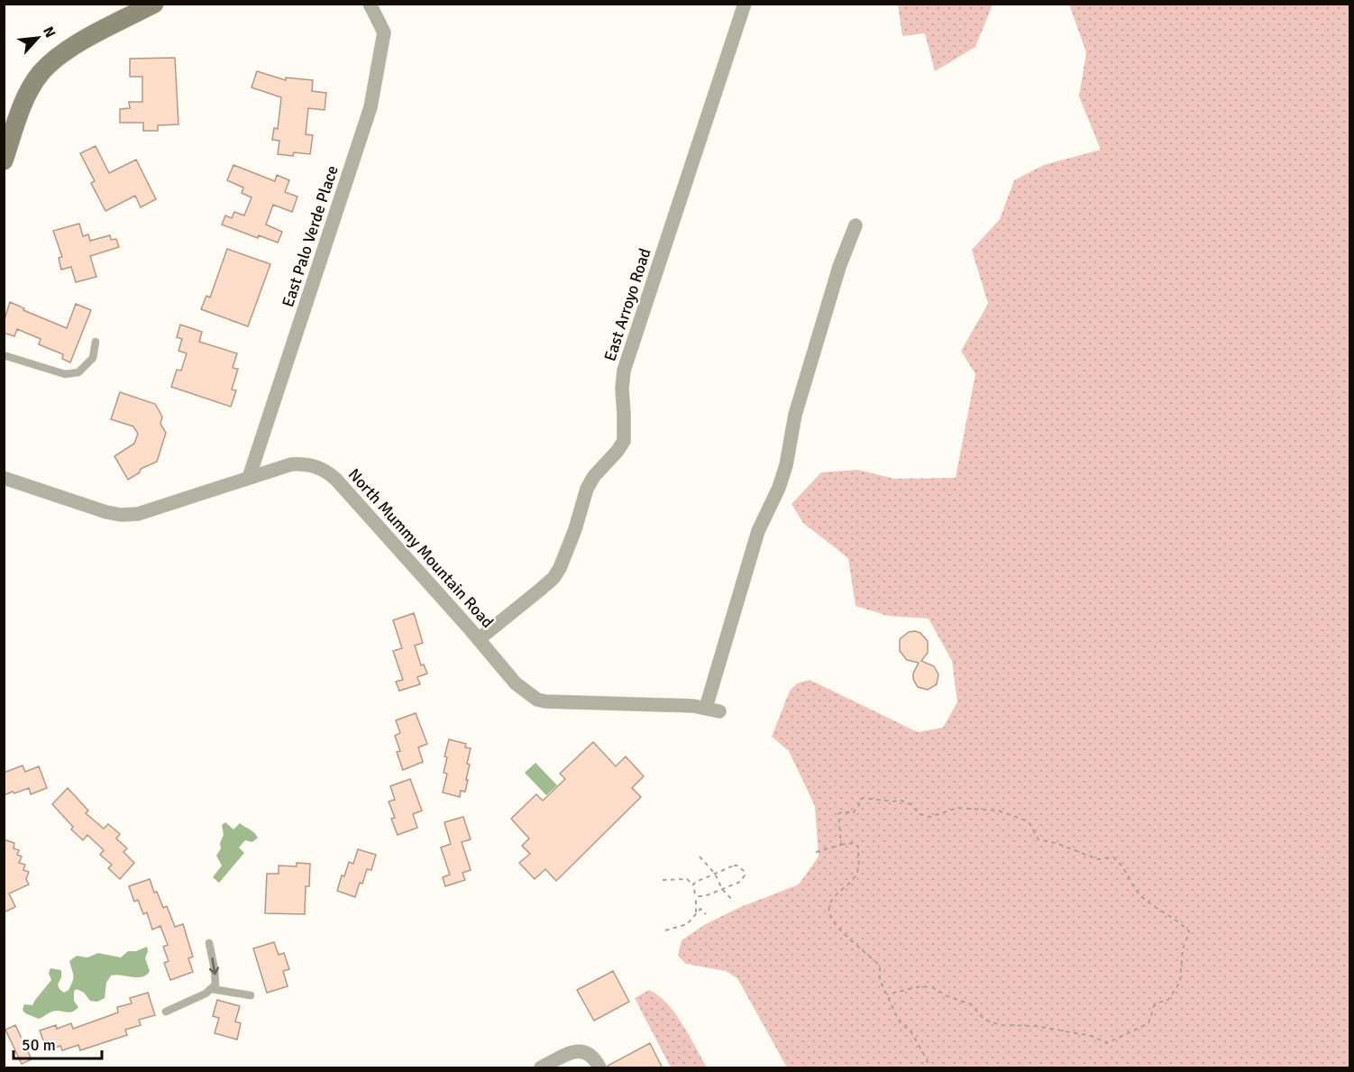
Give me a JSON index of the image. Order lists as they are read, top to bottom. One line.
{"streets":{"street":["East Palo Verde Place","East Arroyo Road","North Mummy Mountain Road"]},"crossings":[["East Palo Verde Place","North Mummy Mountain Road"],["East Arroyo Road","North Mummy Mountain Road"]],"scale_bar":"50 m","north":"top right"}
